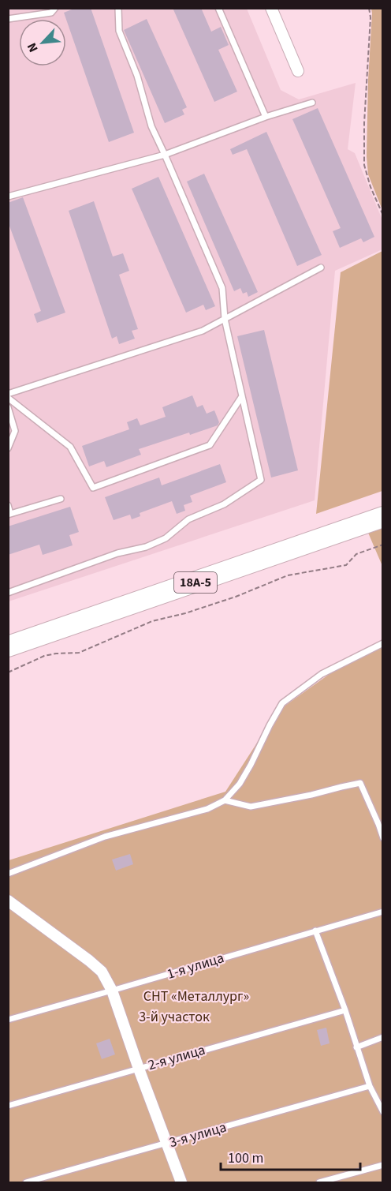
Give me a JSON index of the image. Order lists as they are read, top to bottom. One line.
{"streets":{"highway":["18А-5"],"lane":["1-я улица","2-я улица","3-я улица"]},"parks":["СНТ «Металлург»","3-й участок"],"scale_bar":"100 m","north":"bottom left"}
